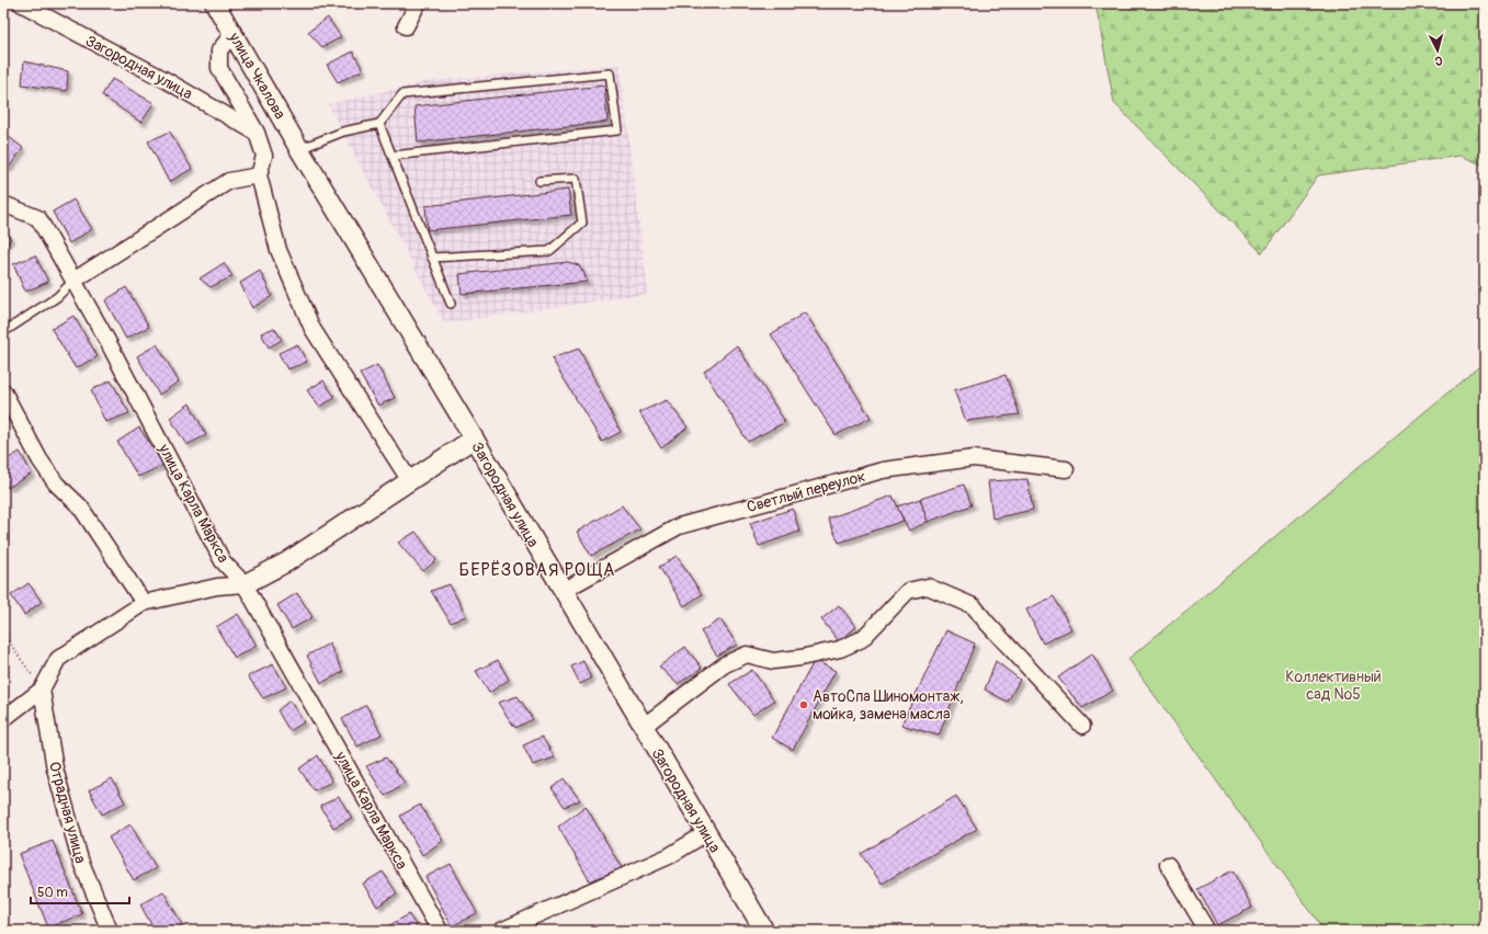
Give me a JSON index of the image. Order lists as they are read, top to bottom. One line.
{"streets":{"street":["Загородная улица","улица Чкалова","Светлый переулок","улица Карла Маркса","Отрадная улица"]},"crossings":[["Загородная улица","улица Чкалова"],["Загородная улица","Светлый переулок"]],"districts":["БЕРЁЗОВАЯ РОЩА"],"parks":["Коллективный сад №5"],"places":["АвтоСпа Шиномонтаж, мойка, замена масла"],"scale_bar":"50 m","north":"bottom"}
